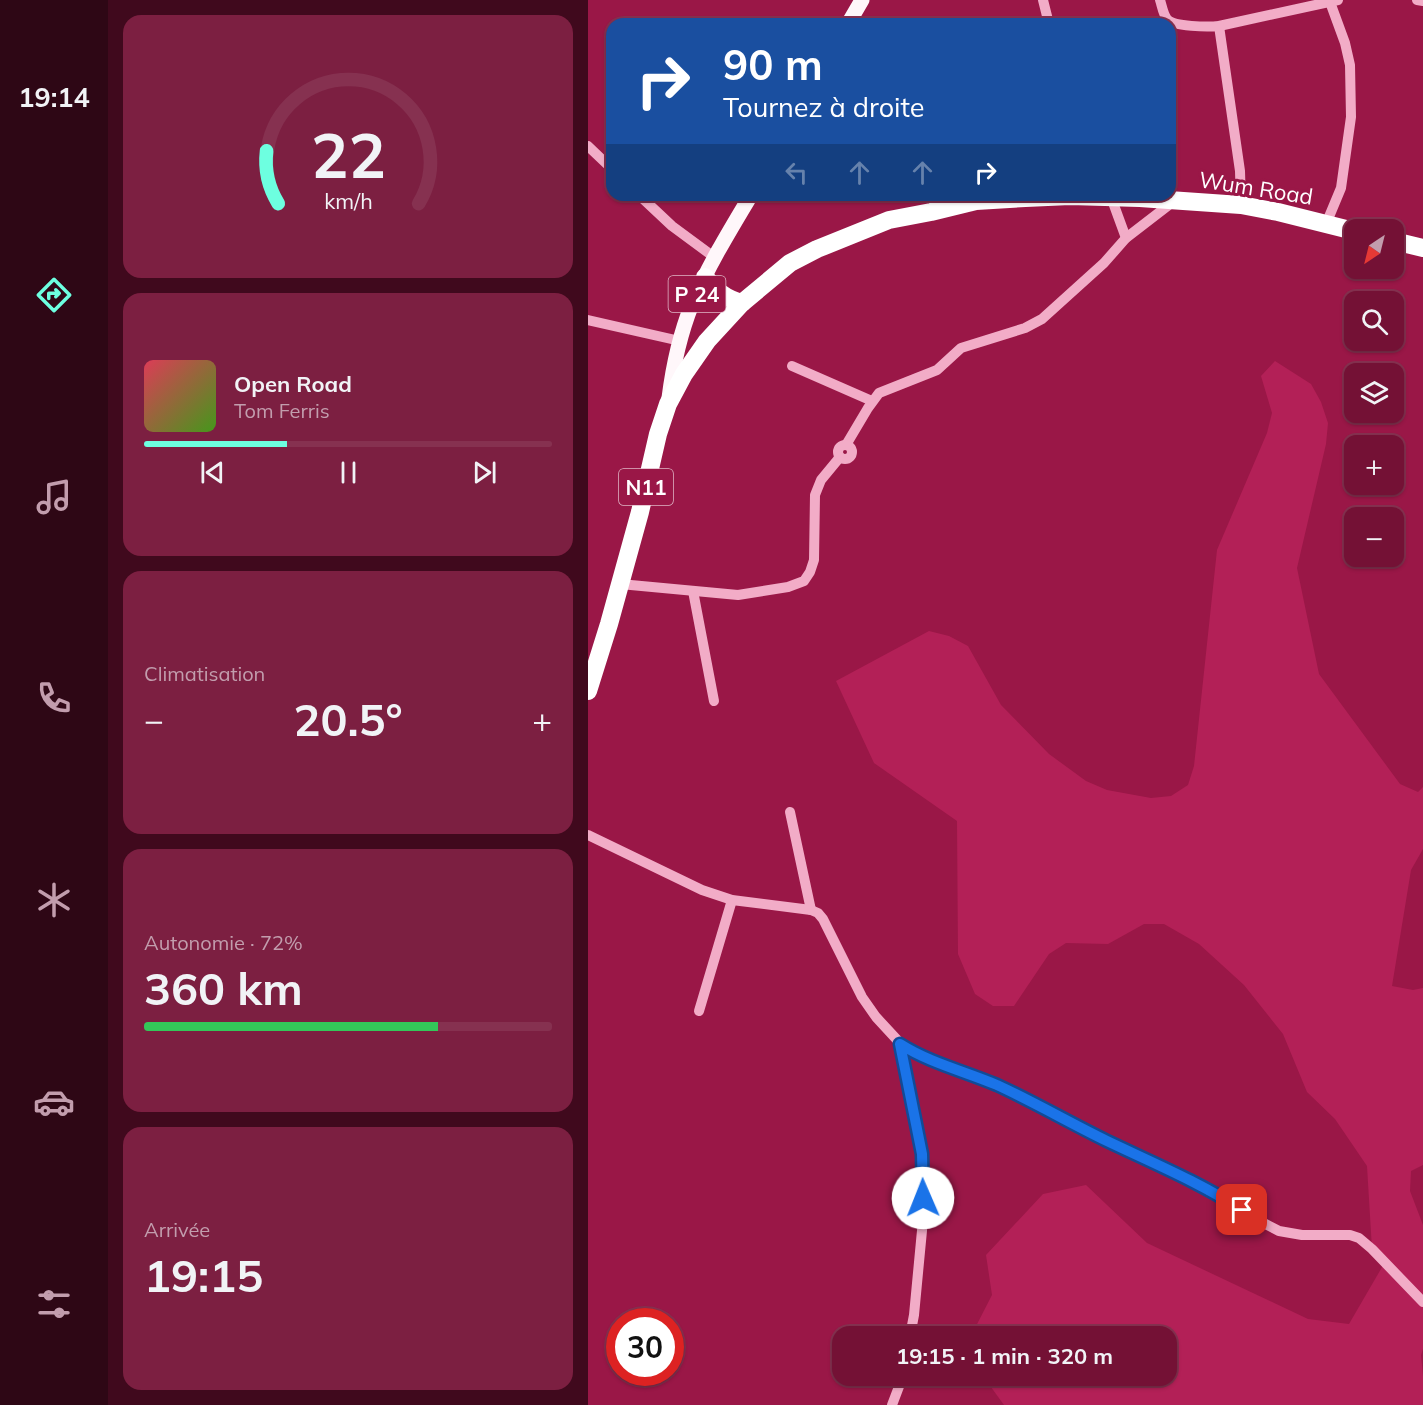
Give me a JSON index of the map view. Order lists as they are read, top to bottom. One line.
{"streets":{"highway":["Wum Road","N11"],"main road":["P 24"]},"crossings":[["Wum Road","N11"],["P 24","N11"]],"north":"bottom left","page":{"tabs":"19:14","turn":["90 m","Tournez à droite"],"map_buttons":["+","−"],"song":["Open Road","Tom Ferris"],"tile":["Climatisation",["Autonomie · 72%","360 km"],["Arrivée","19:15"]],"heat":["−","20.5°","+"],"limit":"30","trip":"19:15 · 1 min · 320 m","gauge":["22","km/h"]}}
